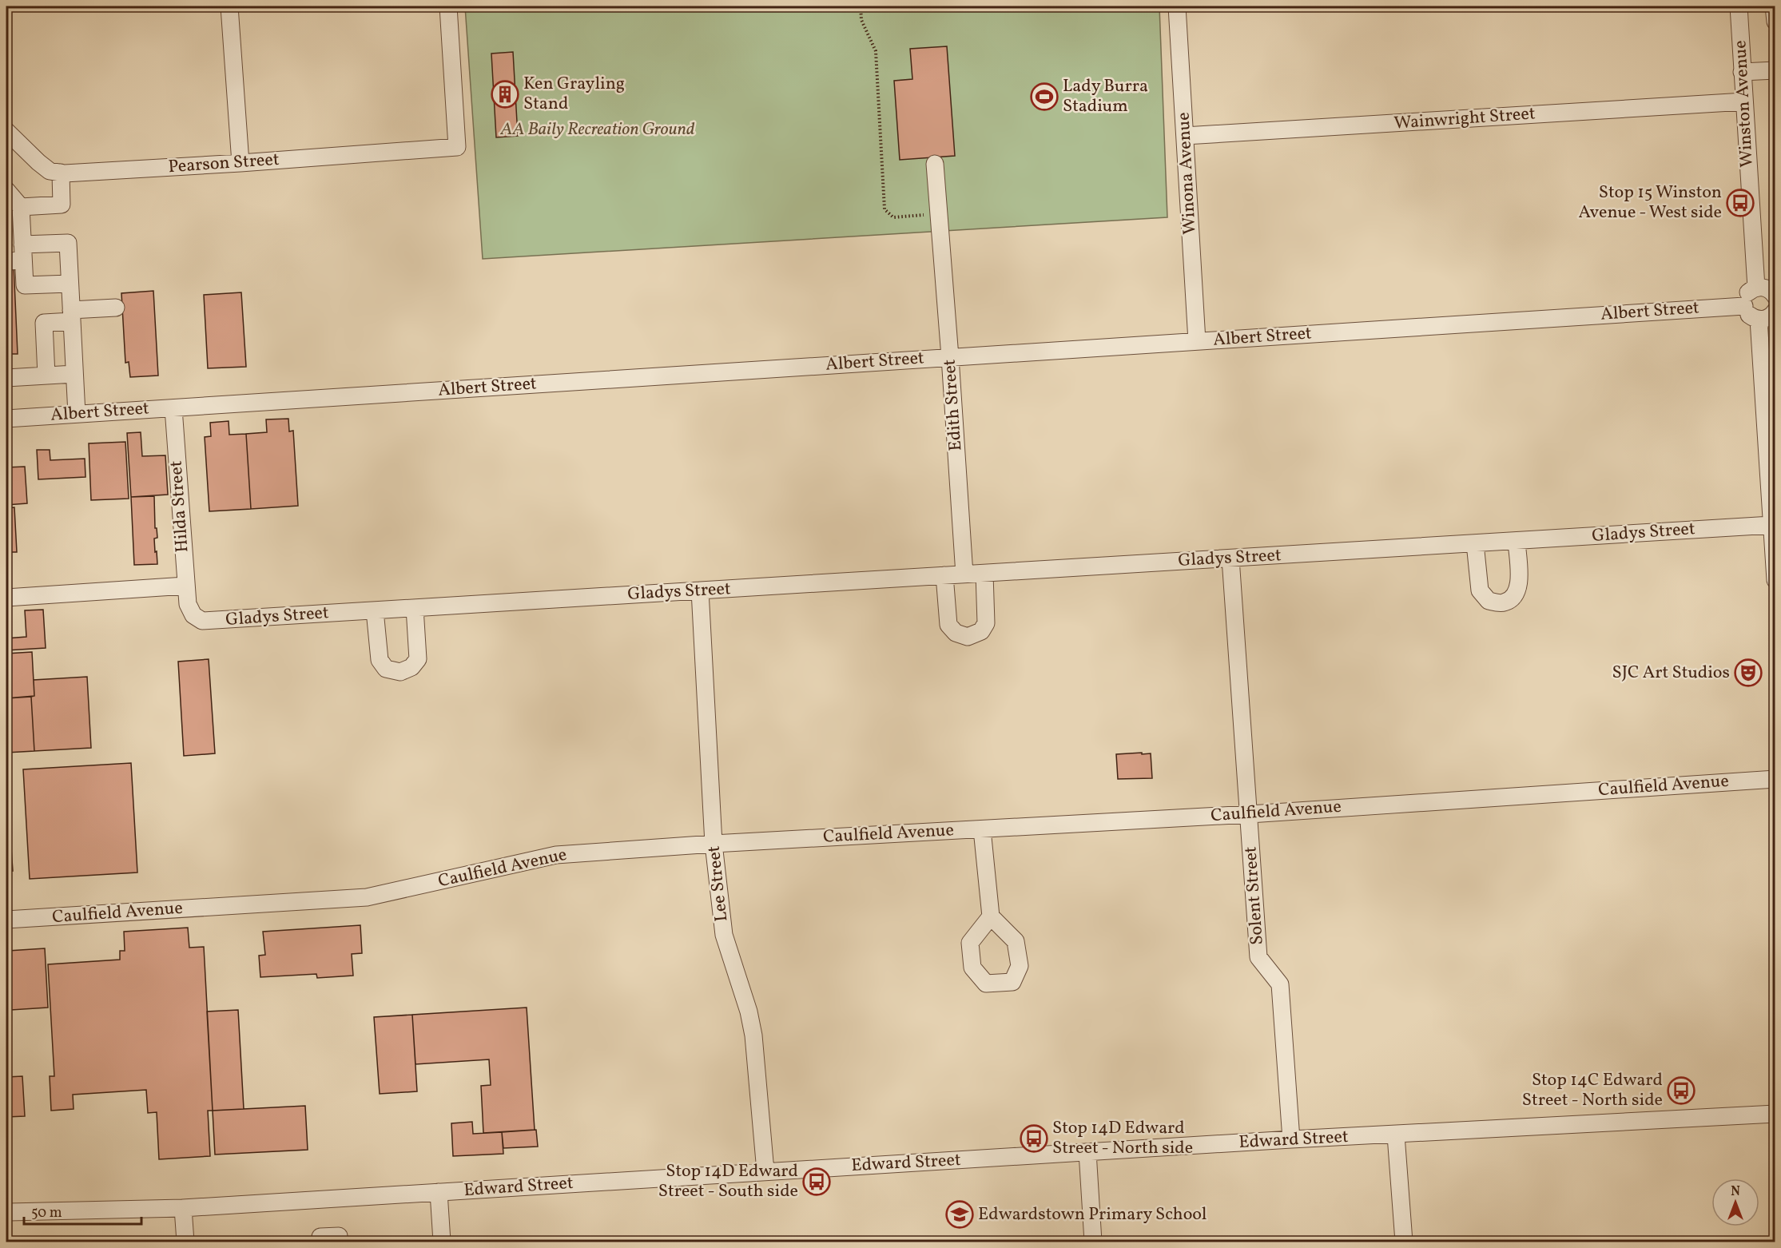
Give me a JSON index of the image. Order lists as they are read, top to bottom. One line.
{"streets":{"street":["Winston Avenue","Wainwright Street","Pearson Street","Winona Avenue","Albert Street","Edith Street","Hilda Street","Gladys Street","Caulfield Avenue","Lee Street","Solent Street","Edward Street"]},"crossings":[["Winston Avenue","Wainwright Street"],["Wainwright Street","Winona Avenue"],["Winona Avenue","Albert Street"],["Albert Street","Edith Street"],["Albert Street","Hilda Street"],["Edith Street","Gladys Street"],["Hilda Street","Gladys Street"],["Gladys Street","Lee Street"],["Gladys Street","Solent Street"],["Caulfield Avenue","Lee Street"],["Caulfield Avenue","Solent Street"],["Lee Street","Edward Street"],["Solent Street","Edward Street"]],"parks":["AA Baily Recreation Ground"],"places":{"building":["Ken Grayling Stand"],"sports":["Lady Burra Stadium"],"bus stop":["Stop 15 Winston Avenue - West side","Stop 14C Edward Street - North side","Stop 14D Edward Street - North side","Stop 14D Edward Street - South side"],"theatre":["SJC Art Studios"],"school or university":["Edwardstown Primary School"]},"scale_bar":"50 m","north":"top"}
